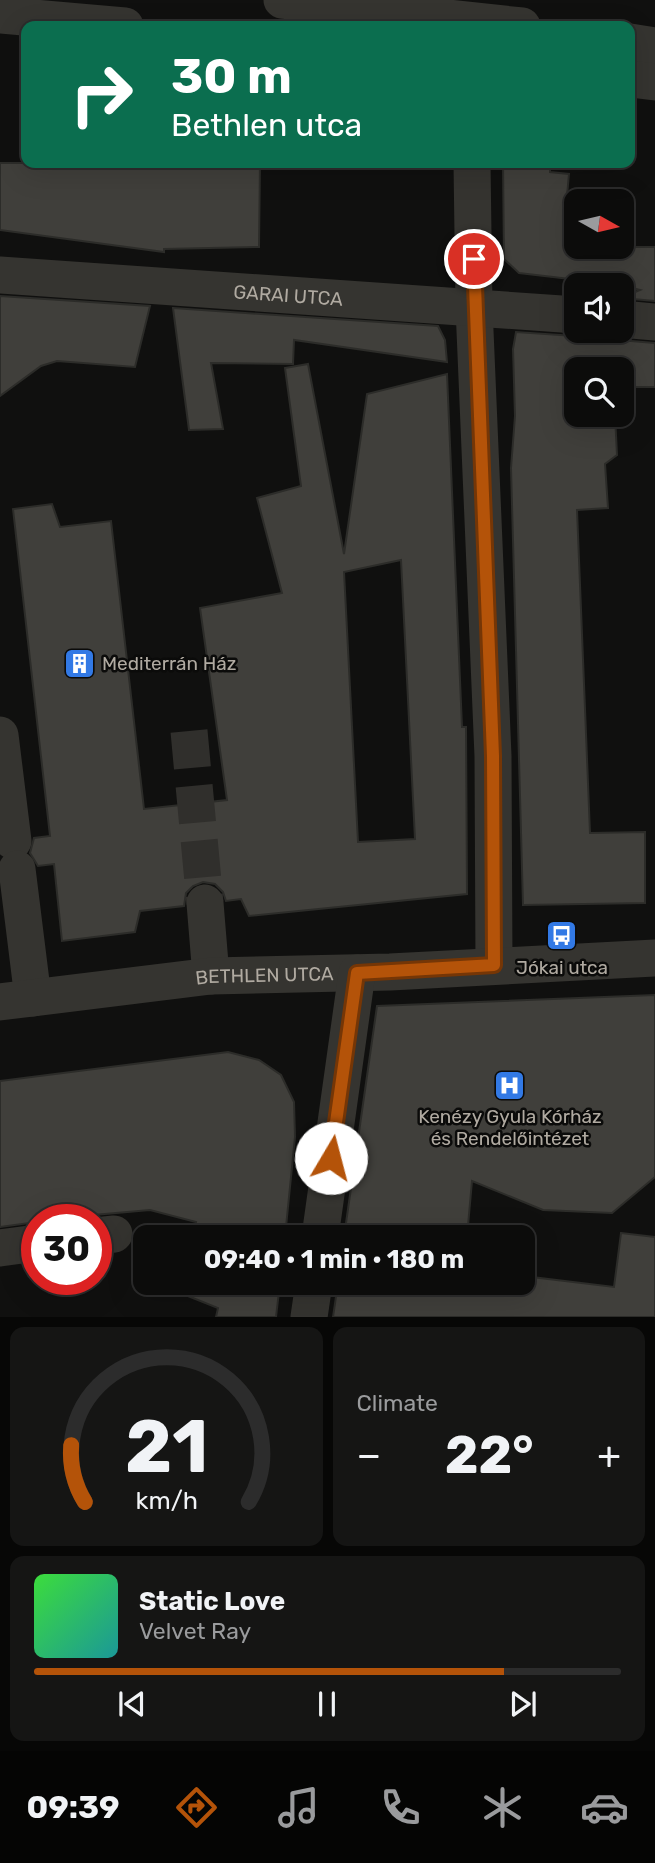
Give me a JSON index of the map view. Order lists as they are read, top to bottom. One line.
{"streets":{"street":["GARAI UTCA","BETHLEN UTCA"]},"places":{"building":["Mediterrán Ház"],"bus stop":["Jókai utca"],"hospital":["Kenézy Gyula Kórház és Rendelőintézet"]},"north":"right","page":{"turn":["30 m","Bethlen utca"],"limit":"30","trip":"09:40 · 1 min · 180 m","tile":"Climate","heat":["−","22°","+"],"song":["Static Love","Velvet Ray"],"tabs":"09:39","gauge":["21","km/h"]}}
